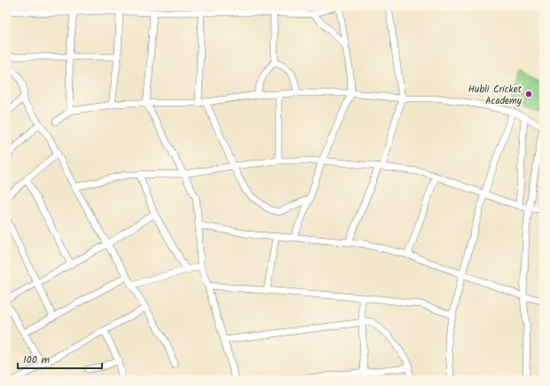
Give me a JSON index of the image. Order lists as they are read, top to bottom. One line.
{"places":["Hubli Cricket Academy"],"scale_bar":"100 m"}
